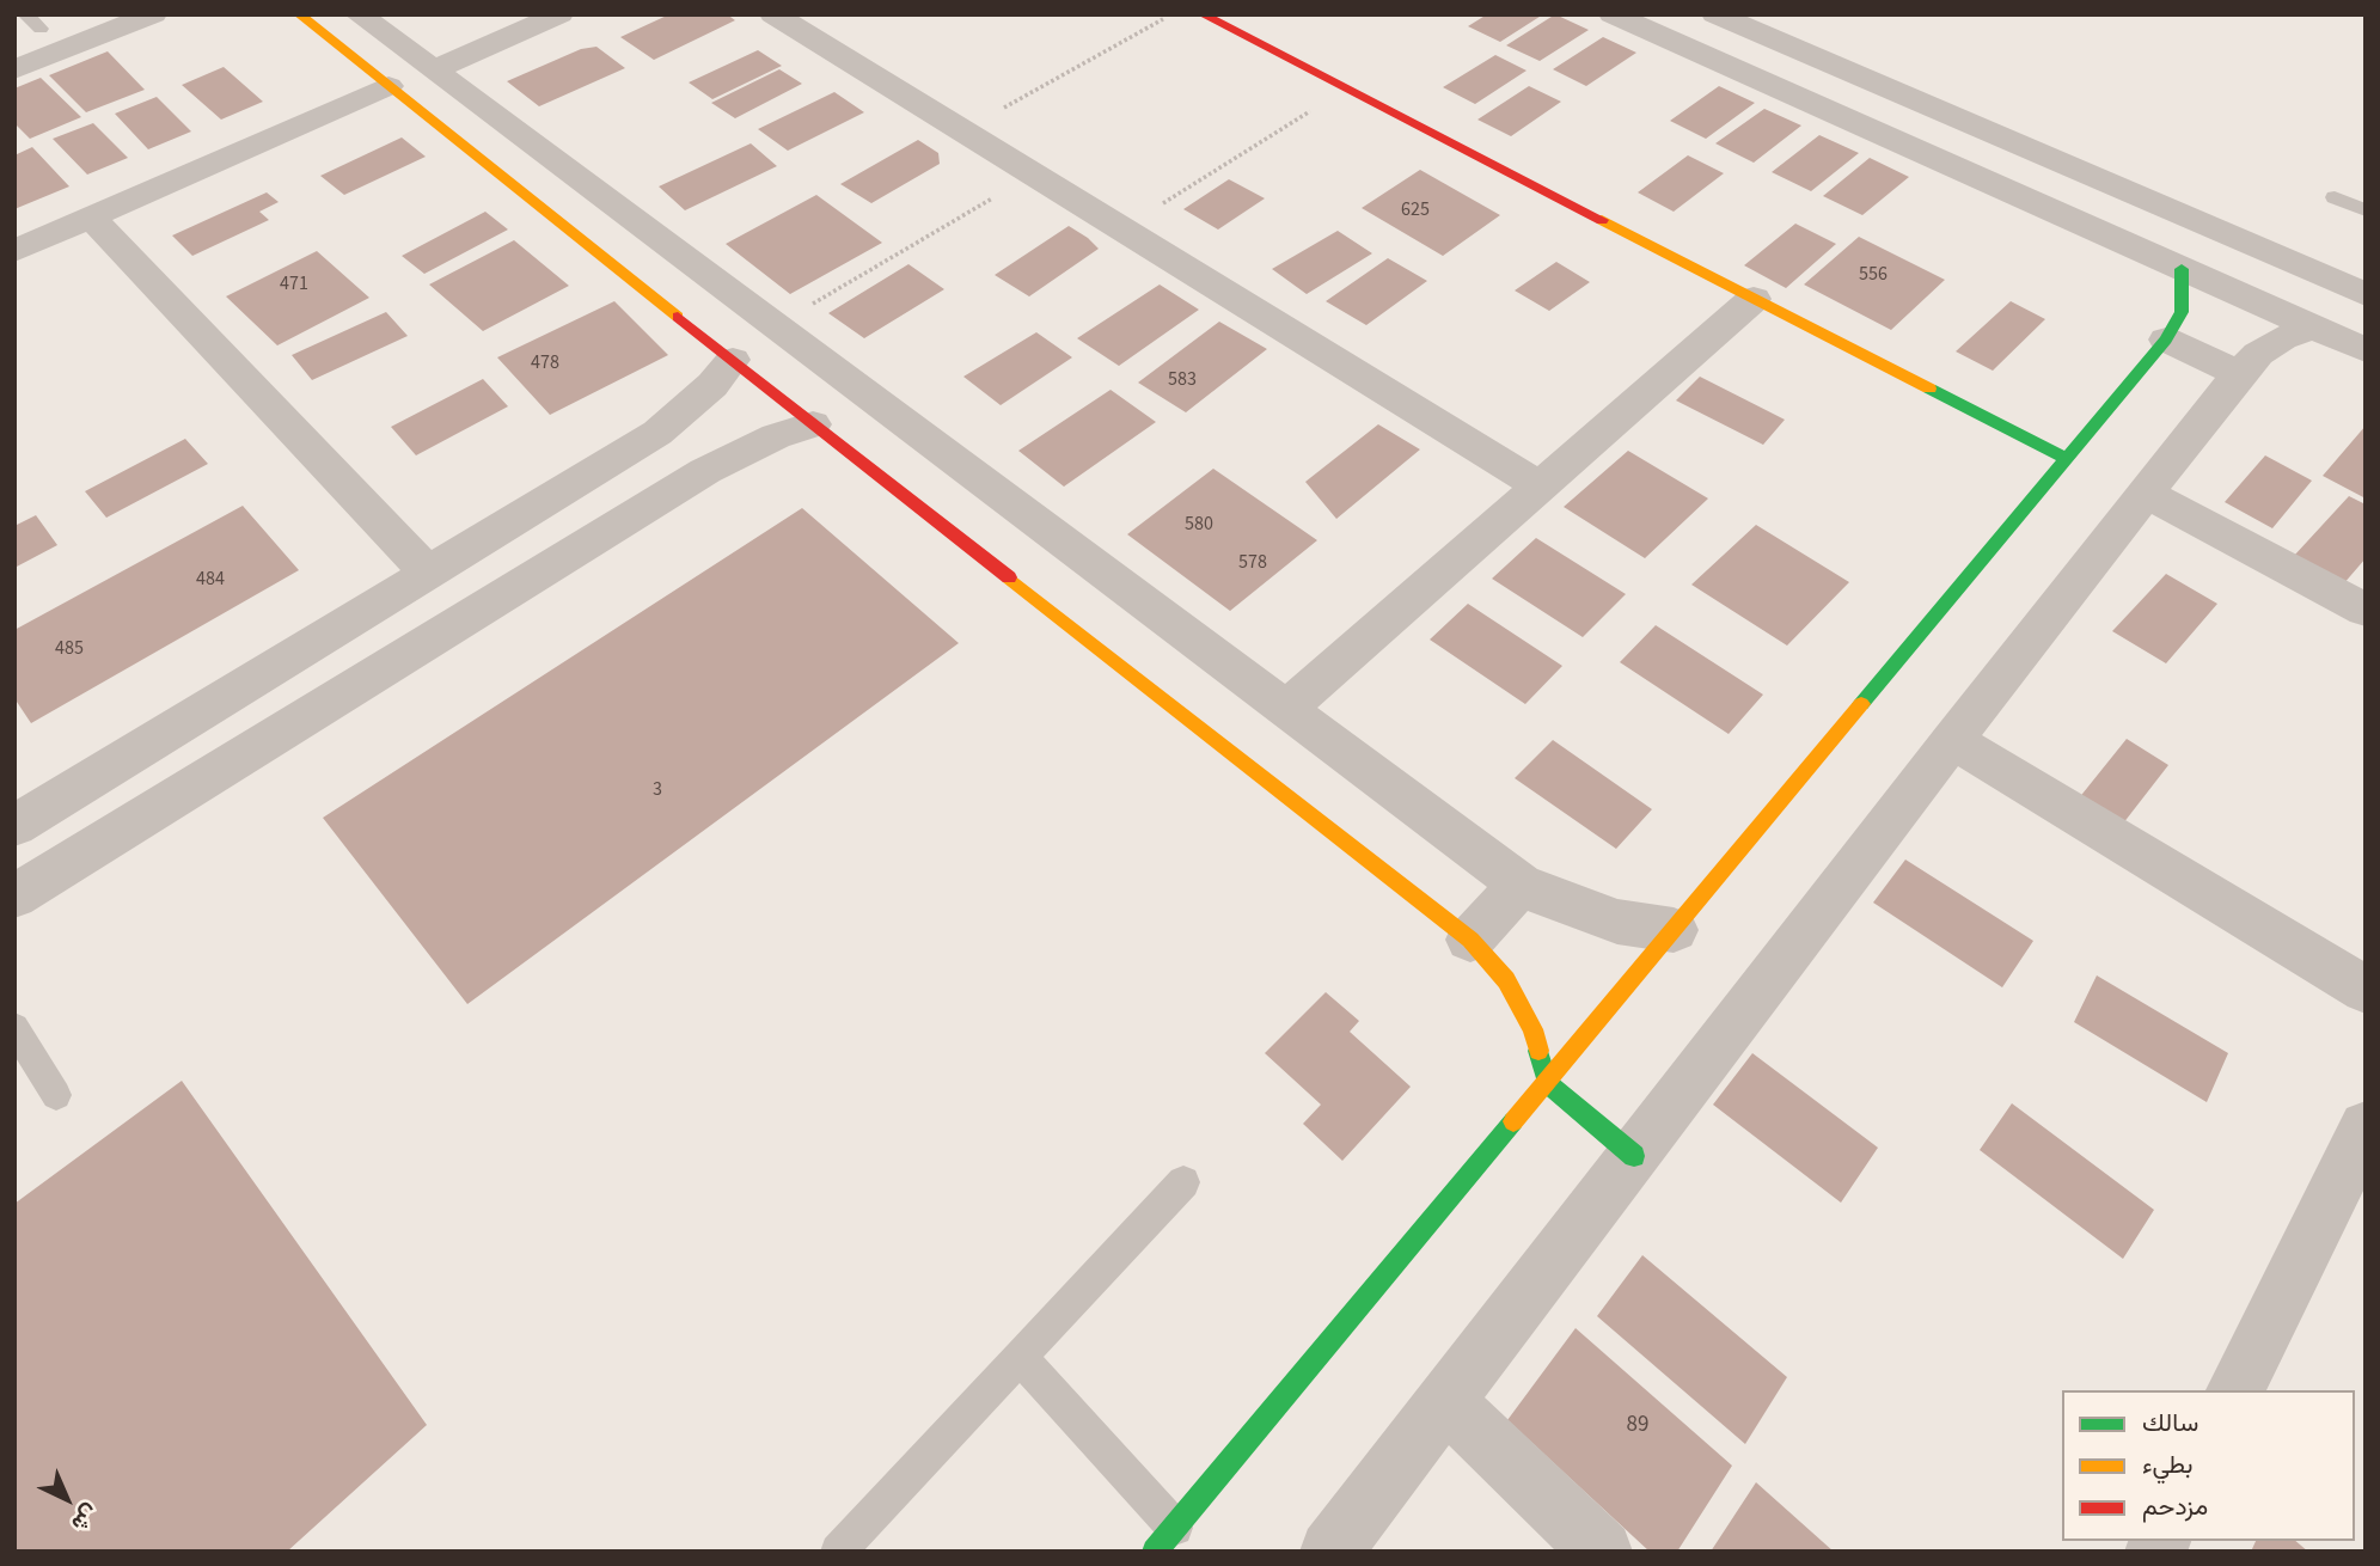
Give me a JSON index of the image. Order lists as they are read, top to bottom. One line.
{"house_numbers":["625","556","471","478","583","580","578","484","485","3","89"],"legend":["سالك","بطيء","مزدحم"],"north":"bottom right"}
